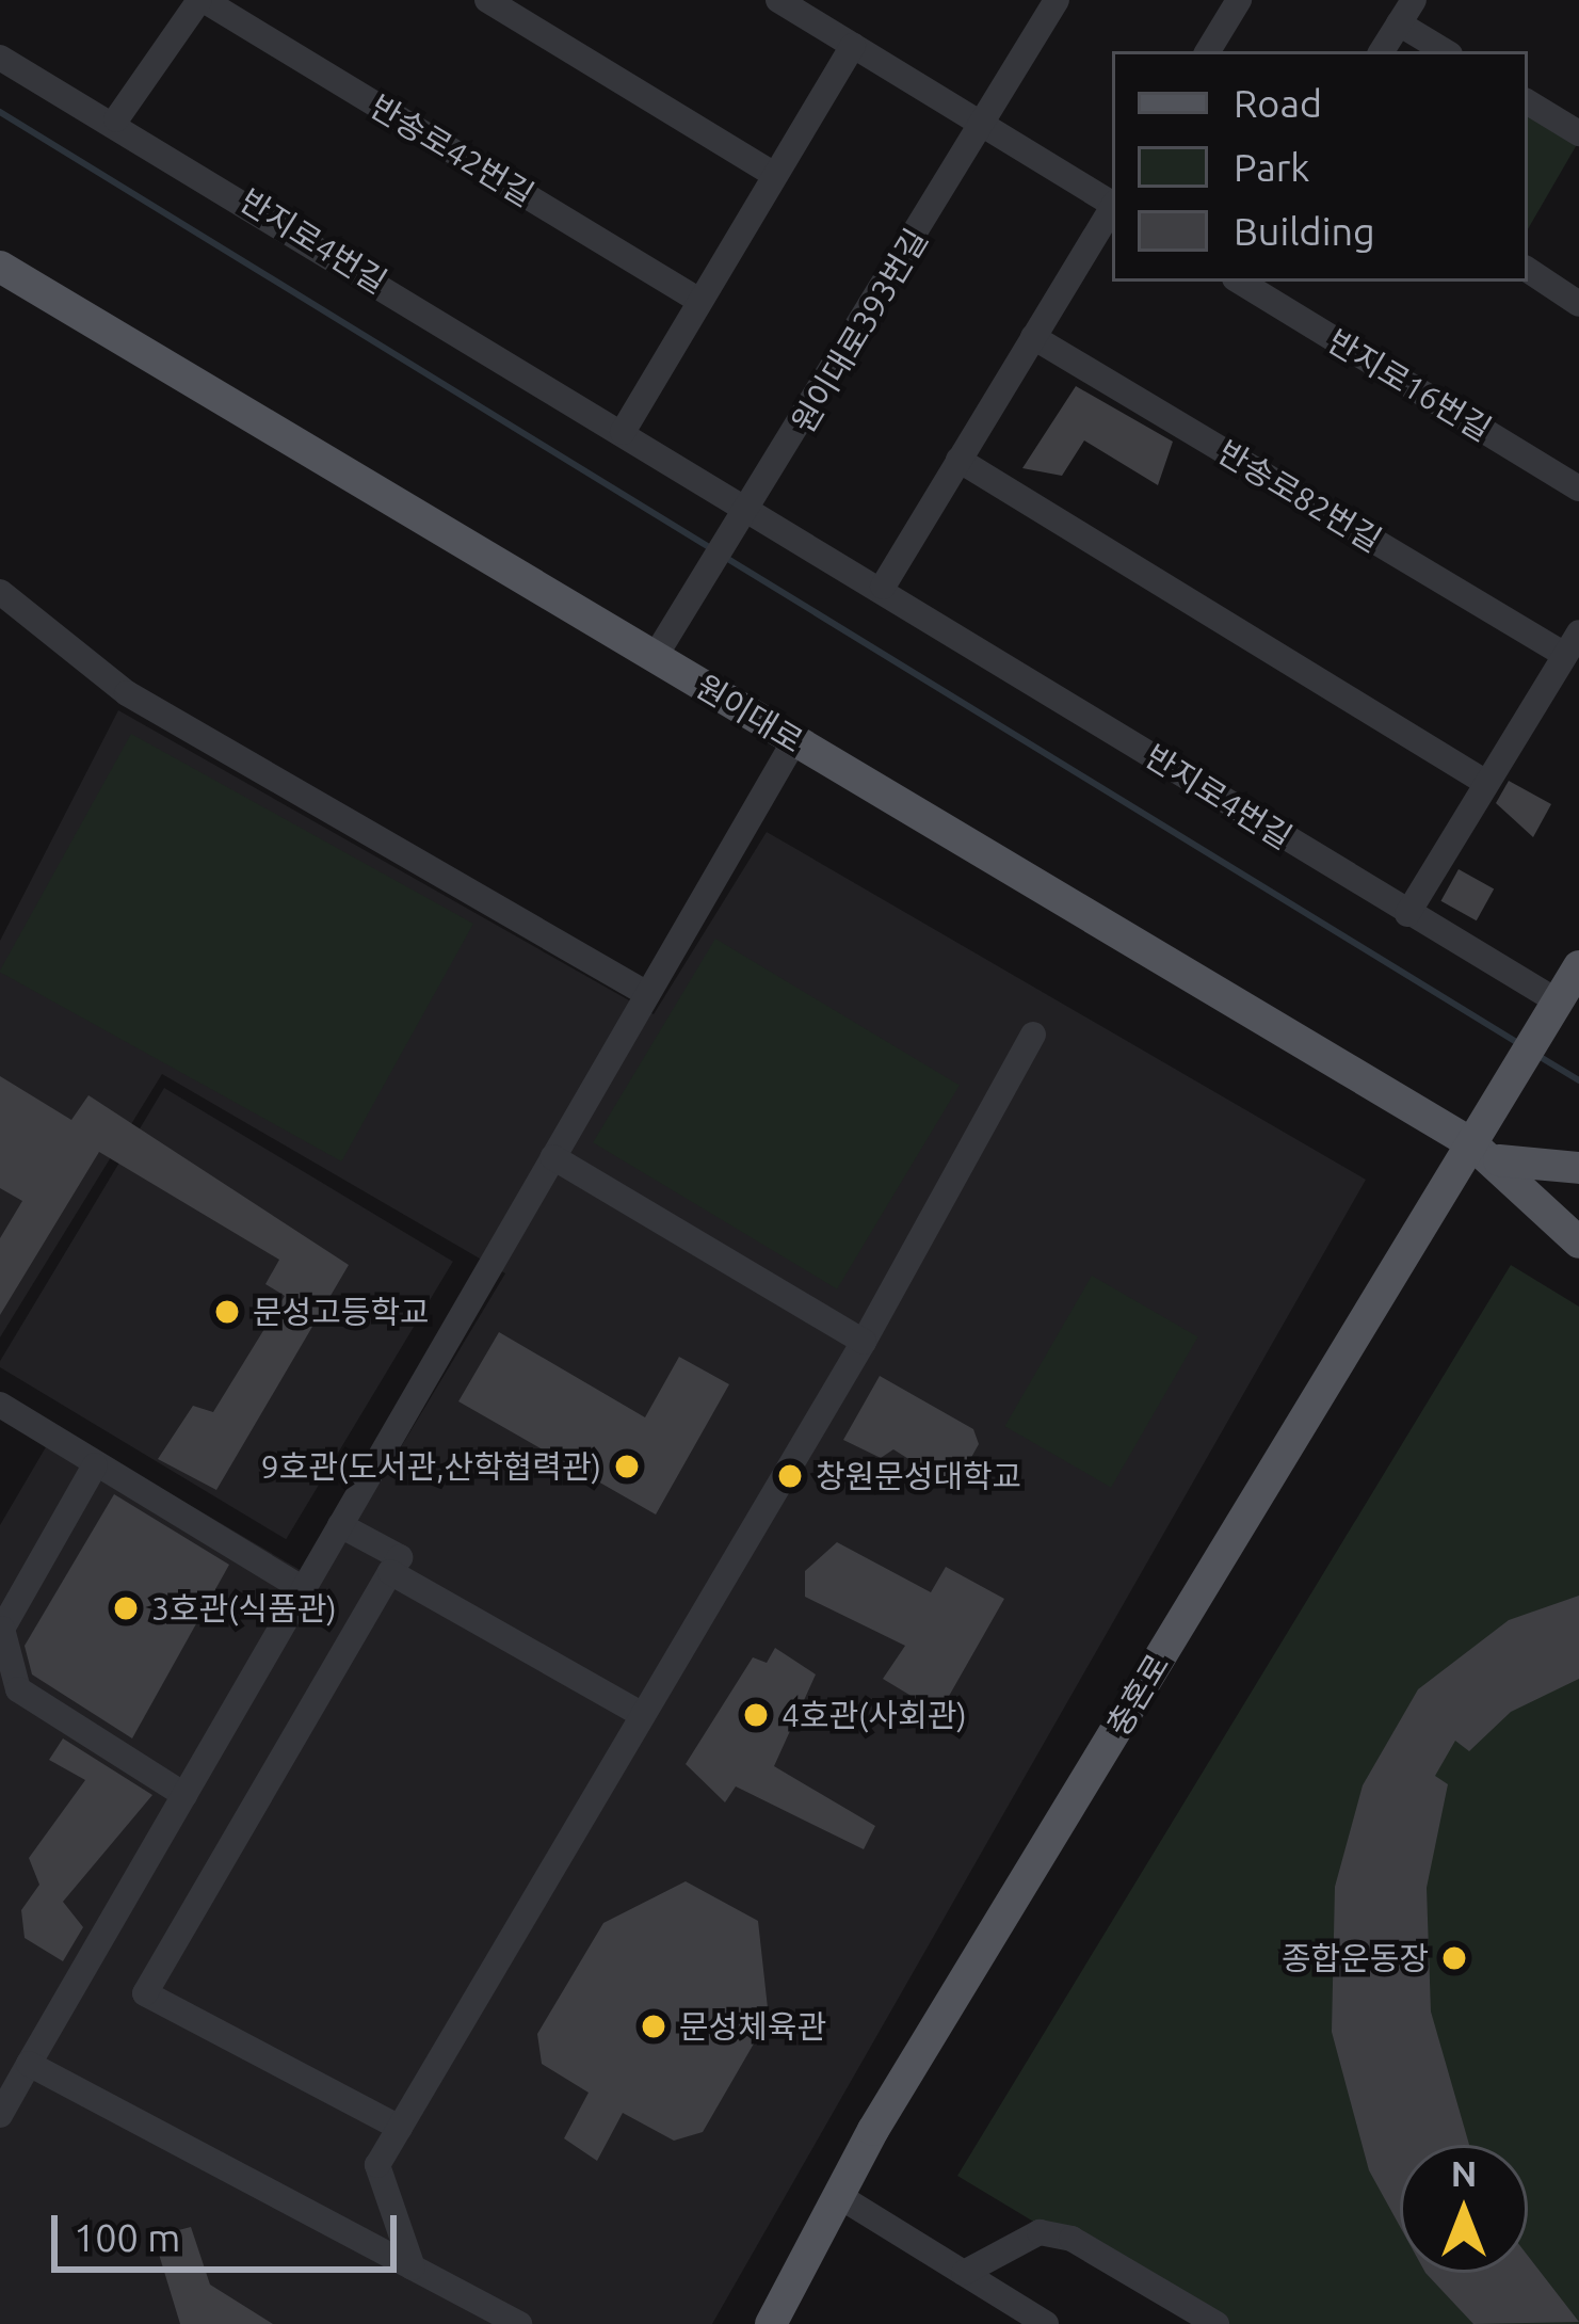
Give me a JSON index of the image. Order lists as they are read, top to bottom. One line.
{"streets":{"main road":["원이대로","충혼로"],"street":["반송로42번길","반지로4번길","원이대로393번길","반지로16번길","반송로82번길"]},"crossings":[["반송로42번길","반지로4번길"],["반지로4번길","원이대로393번길"],["반지로4번길","반송로82번길"],["반지로4번길","충혼로"],["원이대로393번길","원이대로"],["원이대로","충혼로"]],"places":["문성고등학교","9호관(도서관,산학협력관)","창원문성대학교","3호관(식품관)","4호관(사회관)","종합운동장","문성체육관"],"legend":["Road","Park","Building"],"scale_bar":"100 m","north":"top"}
